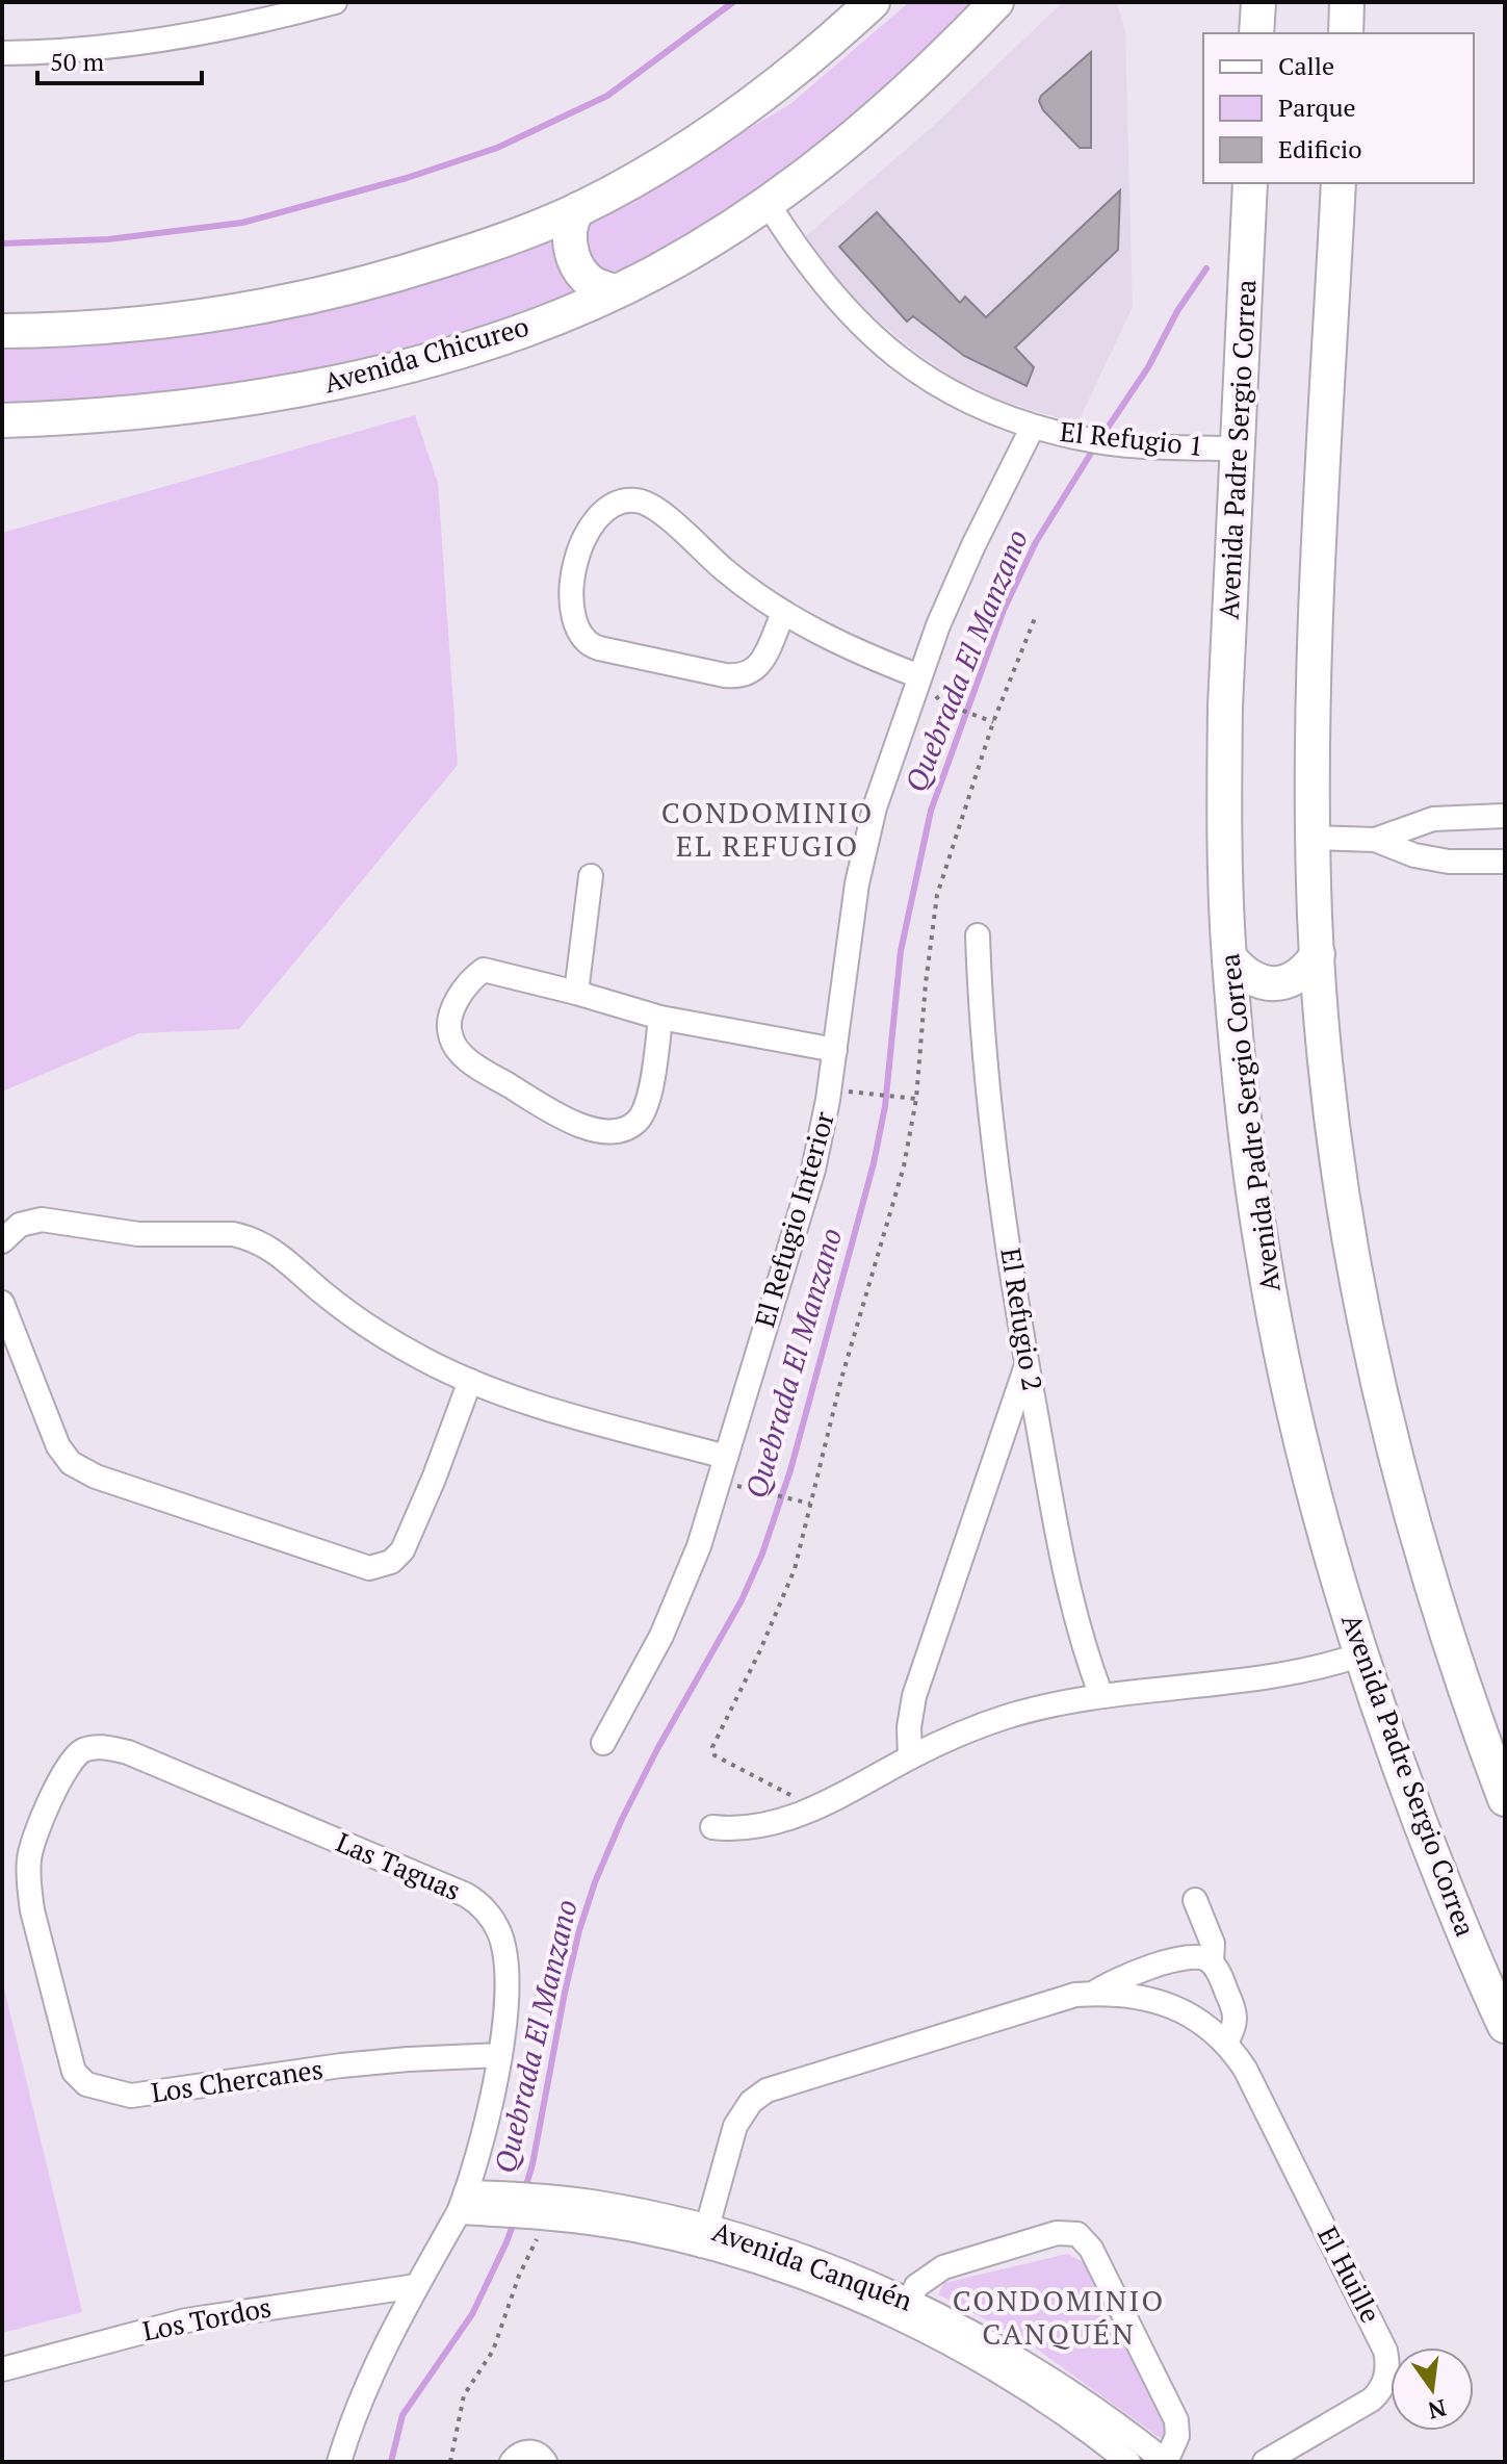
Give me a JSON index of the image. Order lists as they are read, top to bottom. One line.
{"streets":{"street":["Avenida Chicureo","El Refugio 1","Avenida Padre Sergio Correa","El Refugio Interior","El Refugio 2","Las Taguas","Los Chercanes","Avenida Canquén","El Huille","Los Tordos"]},"crossings":[["Avenida Chicureo","El Refugio 1"],["El Refugio 1","Avenida Padre Sergio Correa"],["El Refugio 1","El Refugio Interior"],["Las Taguas","Los Chercanes"],["Las Taguas","Avenida Canquén"],["Las Taguas","Los Tordos"],["Avenida Canquén","El Huille"]],"districts":["CONDOMINIO EL REFUGIO","CONDOMINIO CANQUÉN"],"water":["Quebrada El Manzano"],"legend":["Calle","Parque","Edificio"],"scale_bar":"50 m","north":"bottom"}
